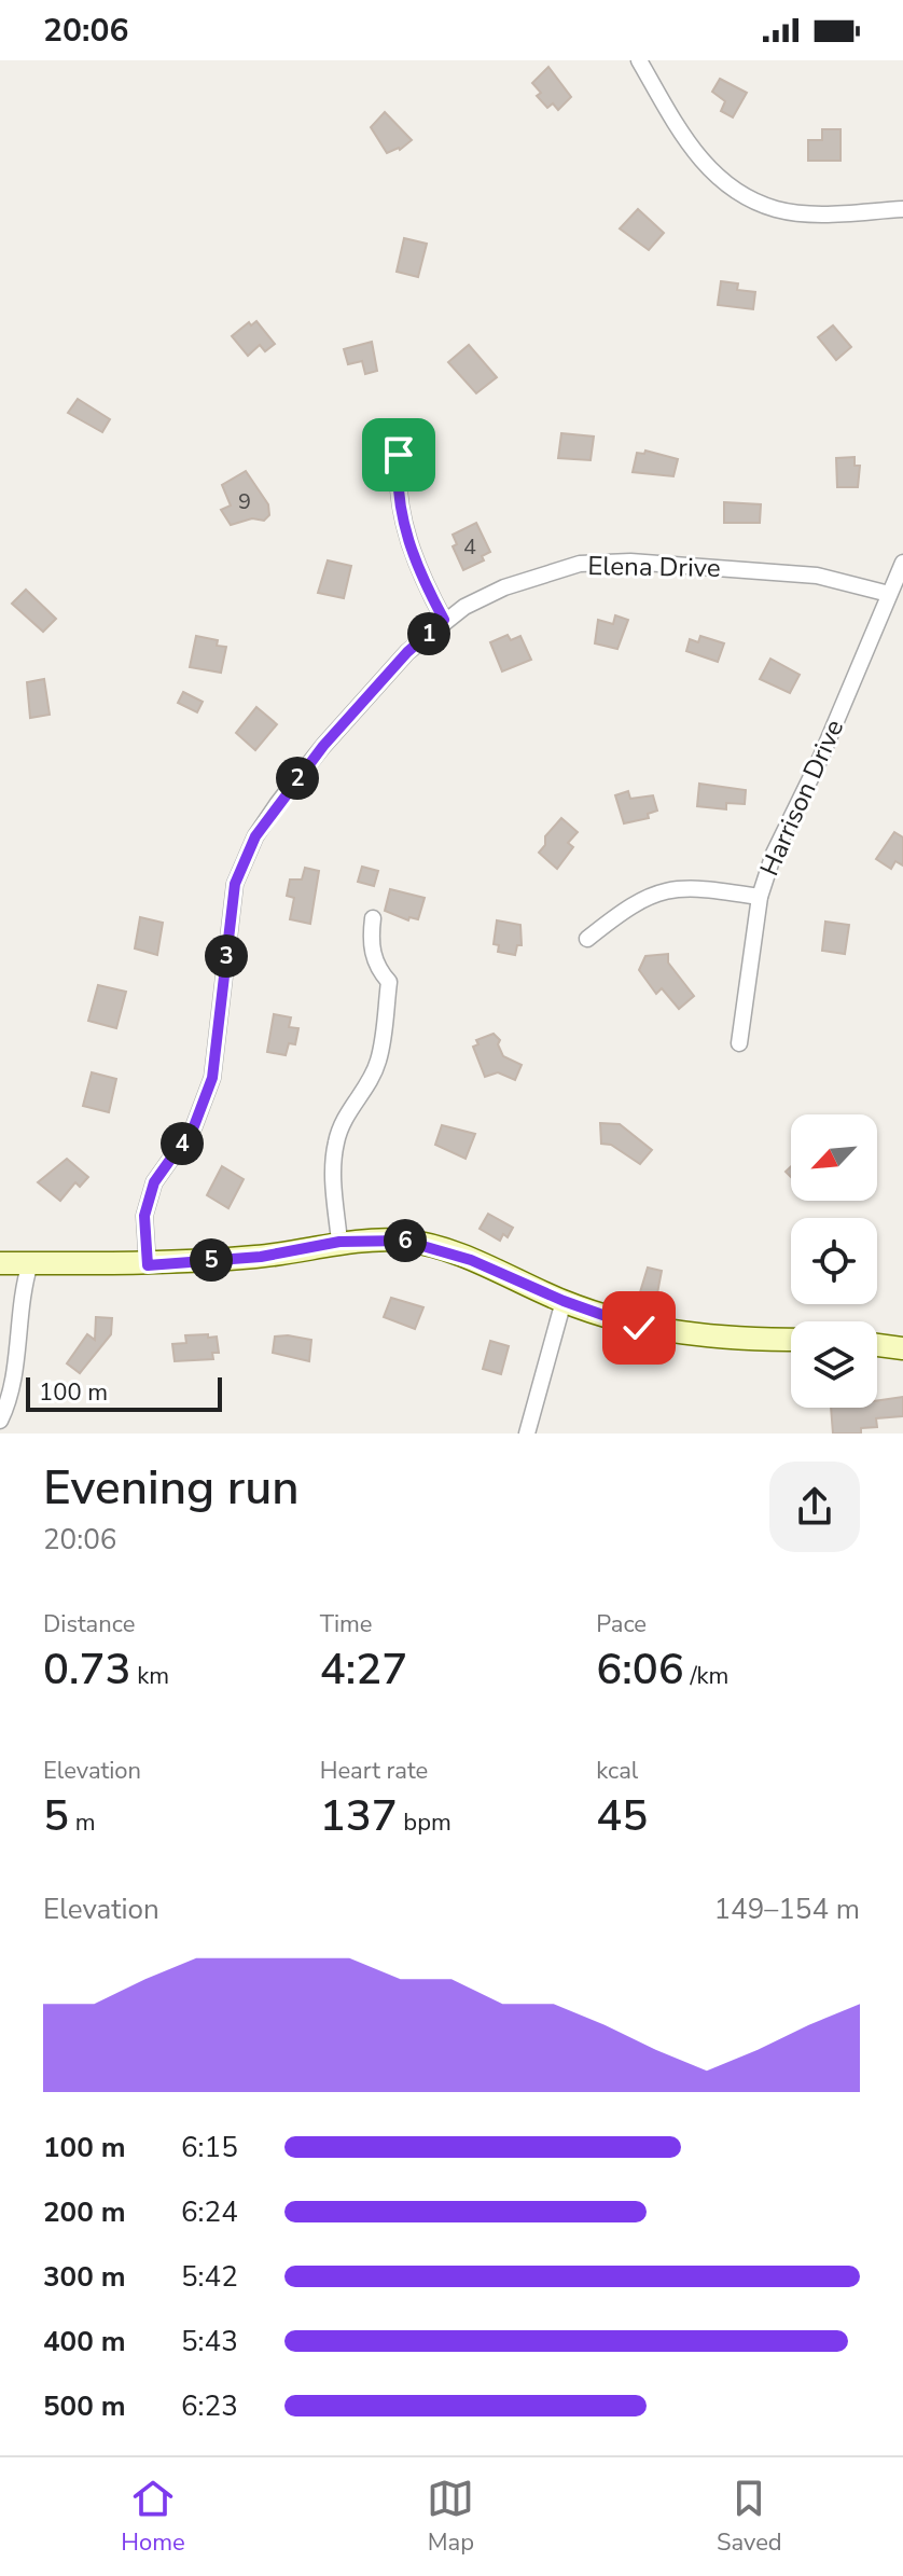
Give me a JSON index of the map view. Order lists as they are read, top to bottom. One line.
{"streets":{"street":["Elena Drive","Harrison Drive"]},"crossings":[["Elena Drive","Harrison Drive"]],"house_numbers":["9","4"],"scale_bar":"100 m","north":"bottom left","page":{"status":"20:06","pins":["1","2","3","4","6","5"],"scale":"100 m","heading":["Evening run","20:06"],"stats":[["Distance","0.73 km"],["Time","4:27"],["Pace","6:06 /km"],["Elevation","5 m"],["Heart rate","137 bpm"],["kcal","45"]],"chart":["Elevation","149–154 m"],"list":[{"name":"100 m","note":"6:15"},{"name":"200 m","note":"6:24"},{"name":"300 m","note":"5:42"},{"name":"400 m","note":"5:43"},{"name":"500 m","note":"6:23"}],"tabs":["Home","Map","Saved"]}}
